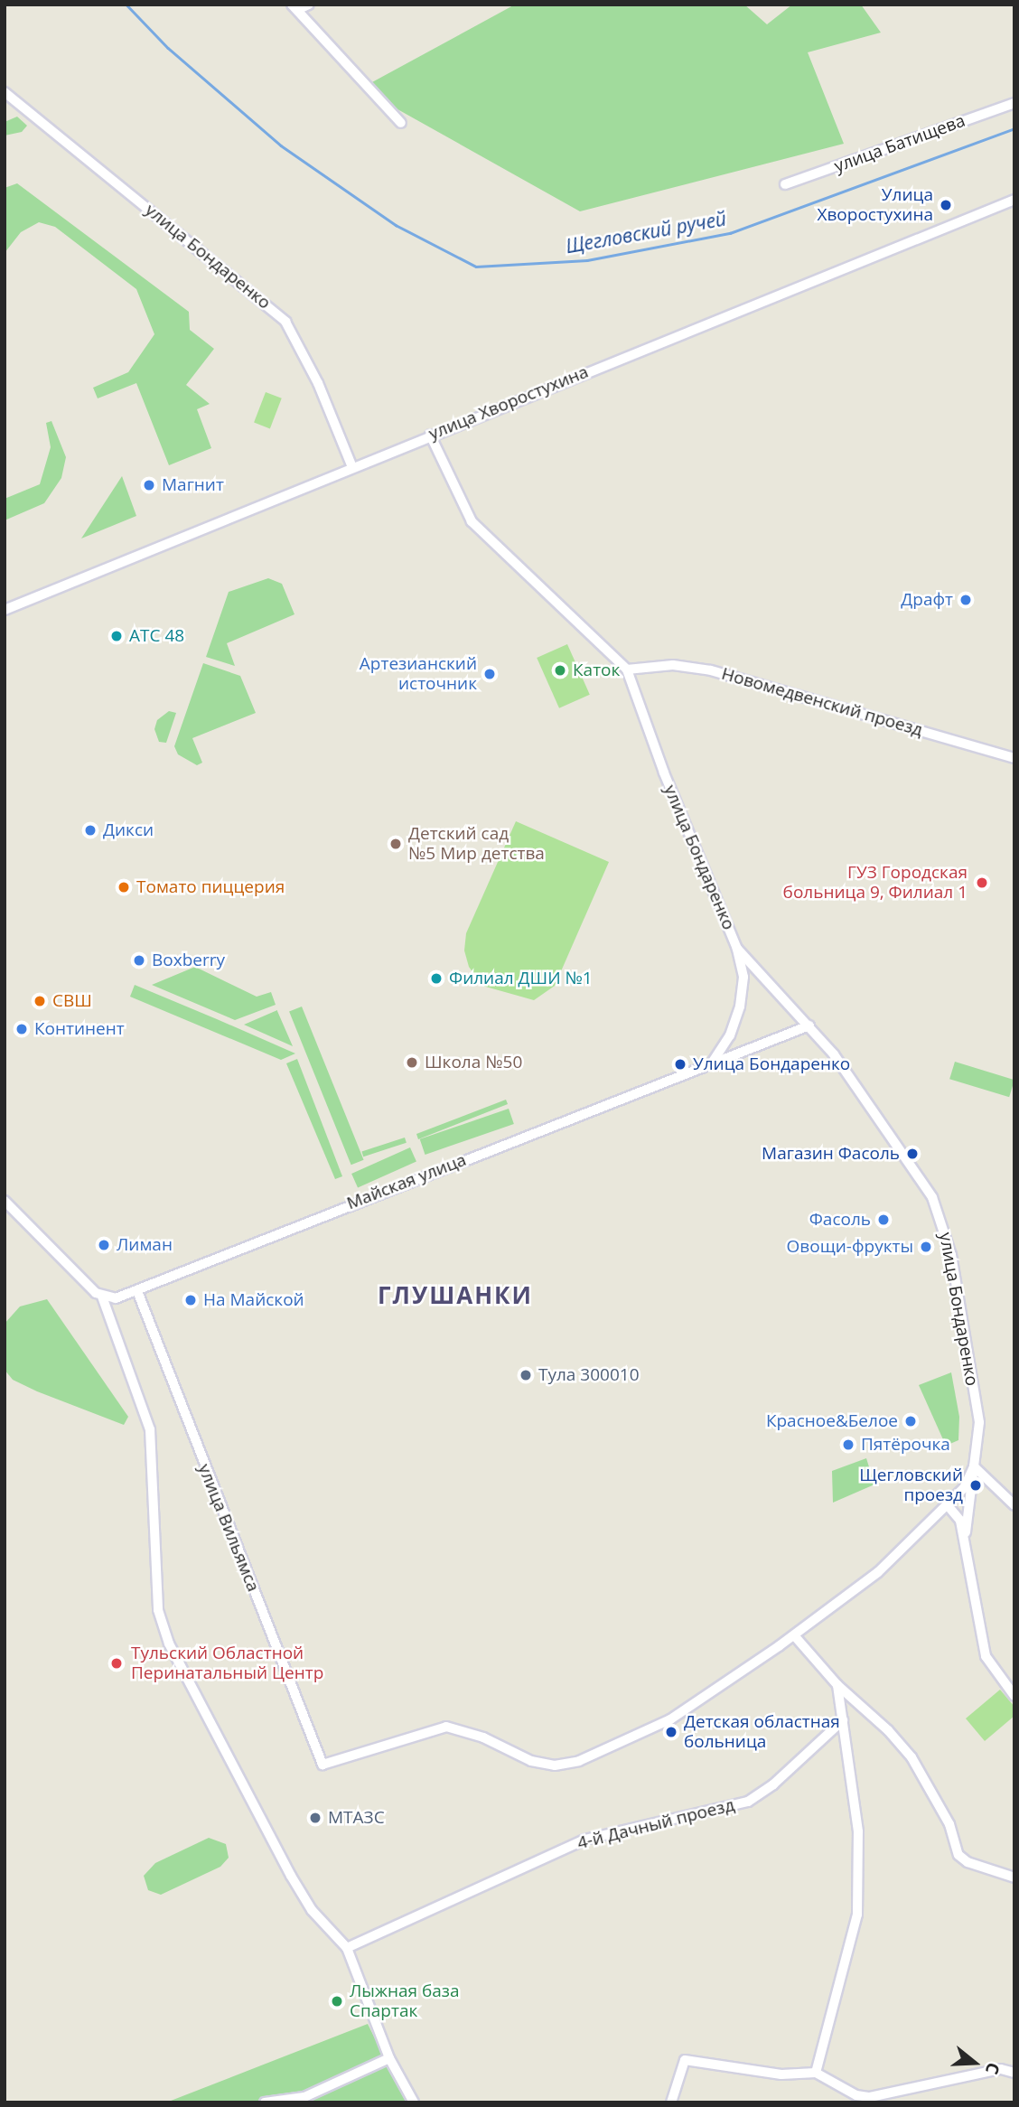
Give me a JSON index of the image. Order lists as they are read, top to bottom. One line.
{"streets":{"street":["улица Батищева","улица Бондаренко","улица Хворостухина","Новомедвенский проезд","Майская улица","улица Вильямса","4-й Дачный проезд"]},"crossings":[["улица Бондаренко","улица Хворостухина"],["улица Бондаренко","Новомедвенский проезд"],["улица Бондаренко","Майская улица"],["улица Бондаренко","улица Вильямса"],["Майская улица","улица Вильямса"]],"districts":["ГЛУШАНКИ"],"water":["Щегловский ручей"],"places":["Улица Хворостухина","Магнит","Драфт","АТС 48","Каток","Артезианский источник","Дикси","Детский сад №5 Мир детства","ГУЗ Городская больница 9, Филиал 1","Томато пиццерия","Boxberry","Филиал ДШИ №1","СВШ","Континент","Школа №50","Улица Бондаренко","Магазин Фасоль","Фасоль","Лиман","Овощи-фрукты","На Майской","Тула 300010","Красное&Белое","Пятёрочка","Щегловский проезд","Тульский Областной Перинатальный Центр","Детская областная больница","МТАЗС","Лыжная база Спартак"],"north":"right"}
